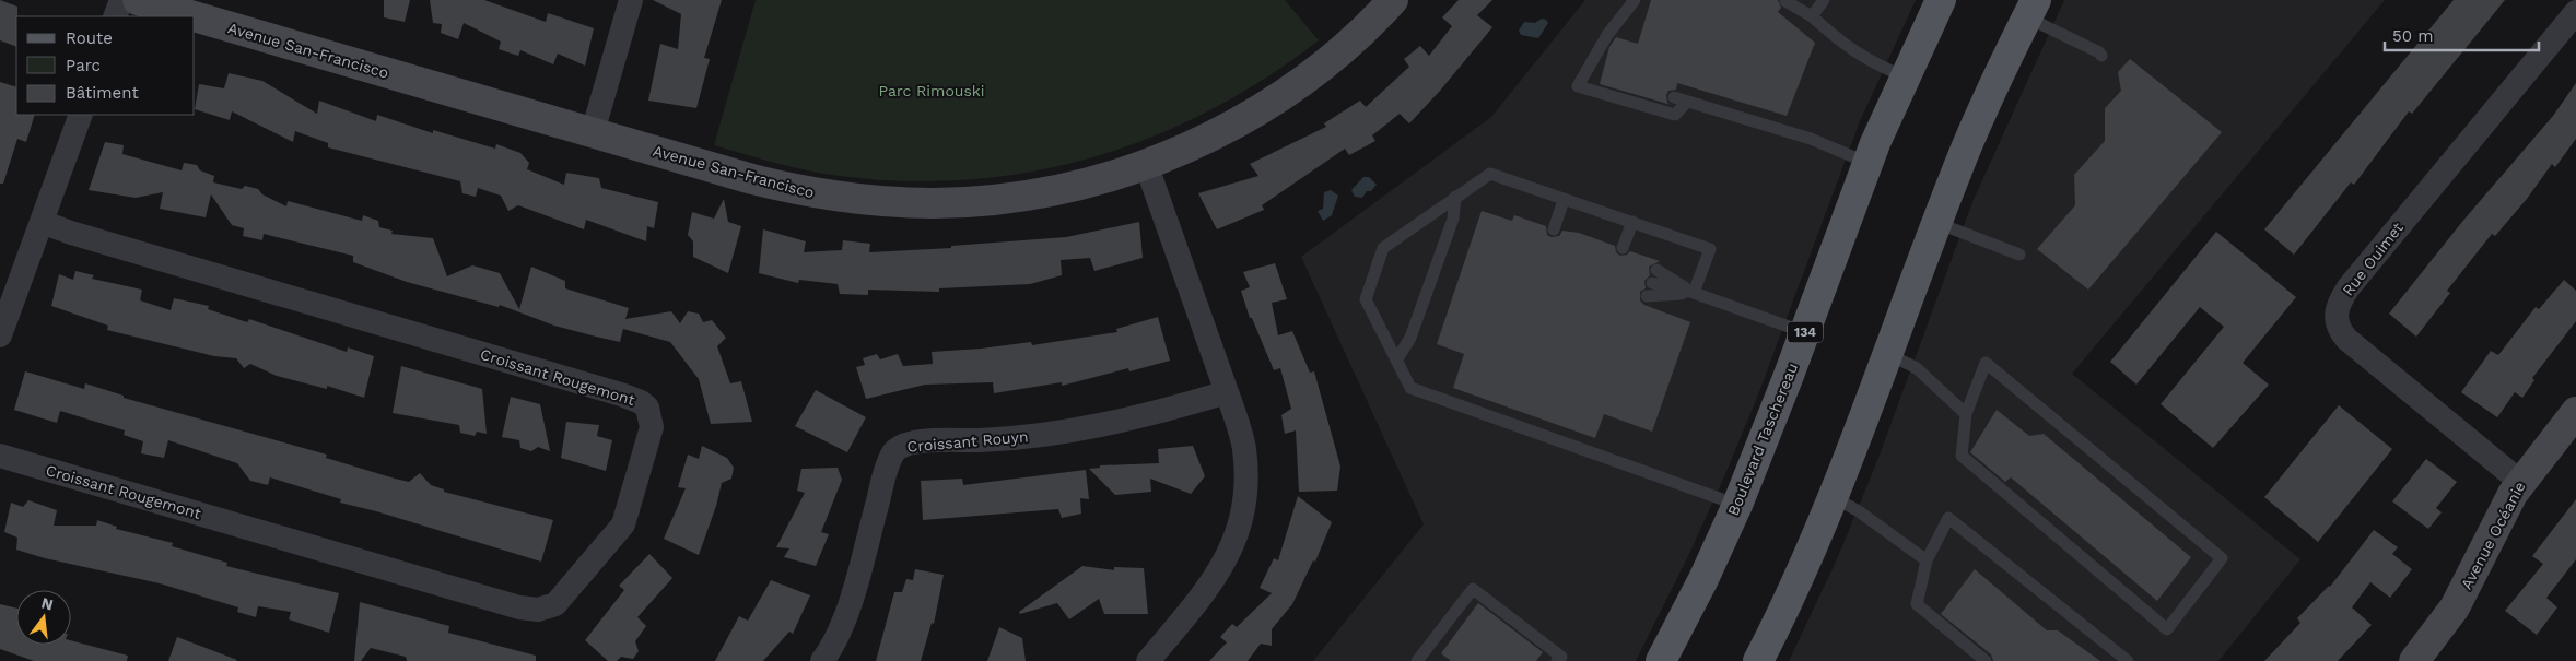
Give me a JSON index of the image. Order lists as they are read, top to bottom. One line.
{"streets":{"main road":["134","Boulevard Taschereau"],"street":["Avenue San-Francisco","Rue Ouimet","Croissant Rougemont","Croissant Rouyn","Avenue Océanie"]},"crossings":[["Rue Ouimet","Avenue Océanie"]],"parks":["Parc Rimouski"],"legend":["Route","Parc","Bâtiment"],"scale_bar":"50 m","north":"top"}
